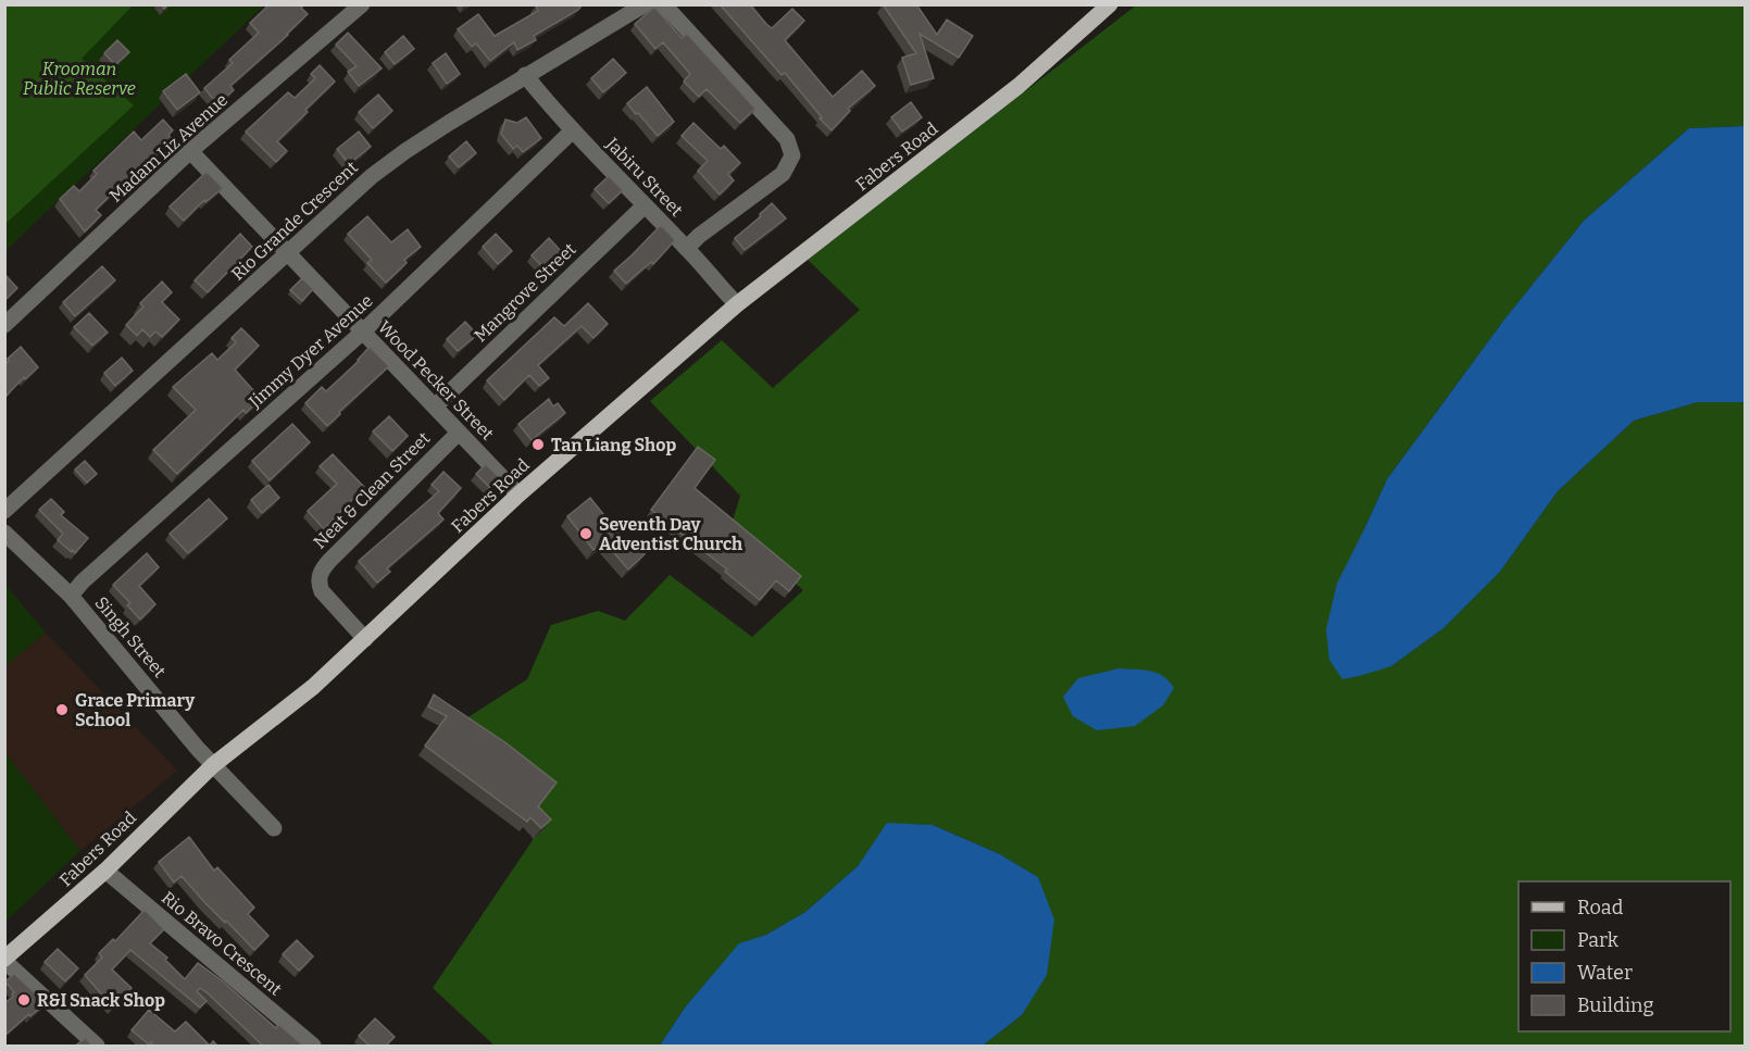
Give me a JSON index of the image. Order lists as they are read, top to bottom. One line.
{"streets":{"main road":["Fabers Road"],"street":["Madam Liz Avenue","Jabiru Street","Rio Grande Crescent","Mangrove Street","Jimmy Dyer Avenue","Wood Pecker Street","Neat & Clean Street","Singh Street","Rio Bravo Crescent"]},"crossings":[["Madam Liz Avenue","Wood Pecker Street"],["Fabers Road","Jabiru Street"],["Fabers Road","Wood Pecker Street"],["Fabers Road","Neat & Clean Street"],["Fabers Road","Singh Street"],["Fabers Road","Rio Bravo Crescent"],["Jabiru Street","Rio Grande Crescent"],["Jabiru Street","Mangrove Street"],["Jabiru Street","Jimmy Dyer Avenue"],["Rio Grande Crescent","Wood Pecker Street"],["Mangrove Street","Wood Pecker Street"],["Jimmy Dyer Avenue","Wood Pecker Street"],["Jimmy Dyer Avenue","Singh Street"],["Wood Pecker Street","Neat & Clean Street"]],"parks":["Krooman Public Reserve"],"places":["Tan Liang Shop","Seventh Day Adventist Church","Grace Primary School","R&I Snack Shop"],"legend":["Road","Park","Water","Building"]}
